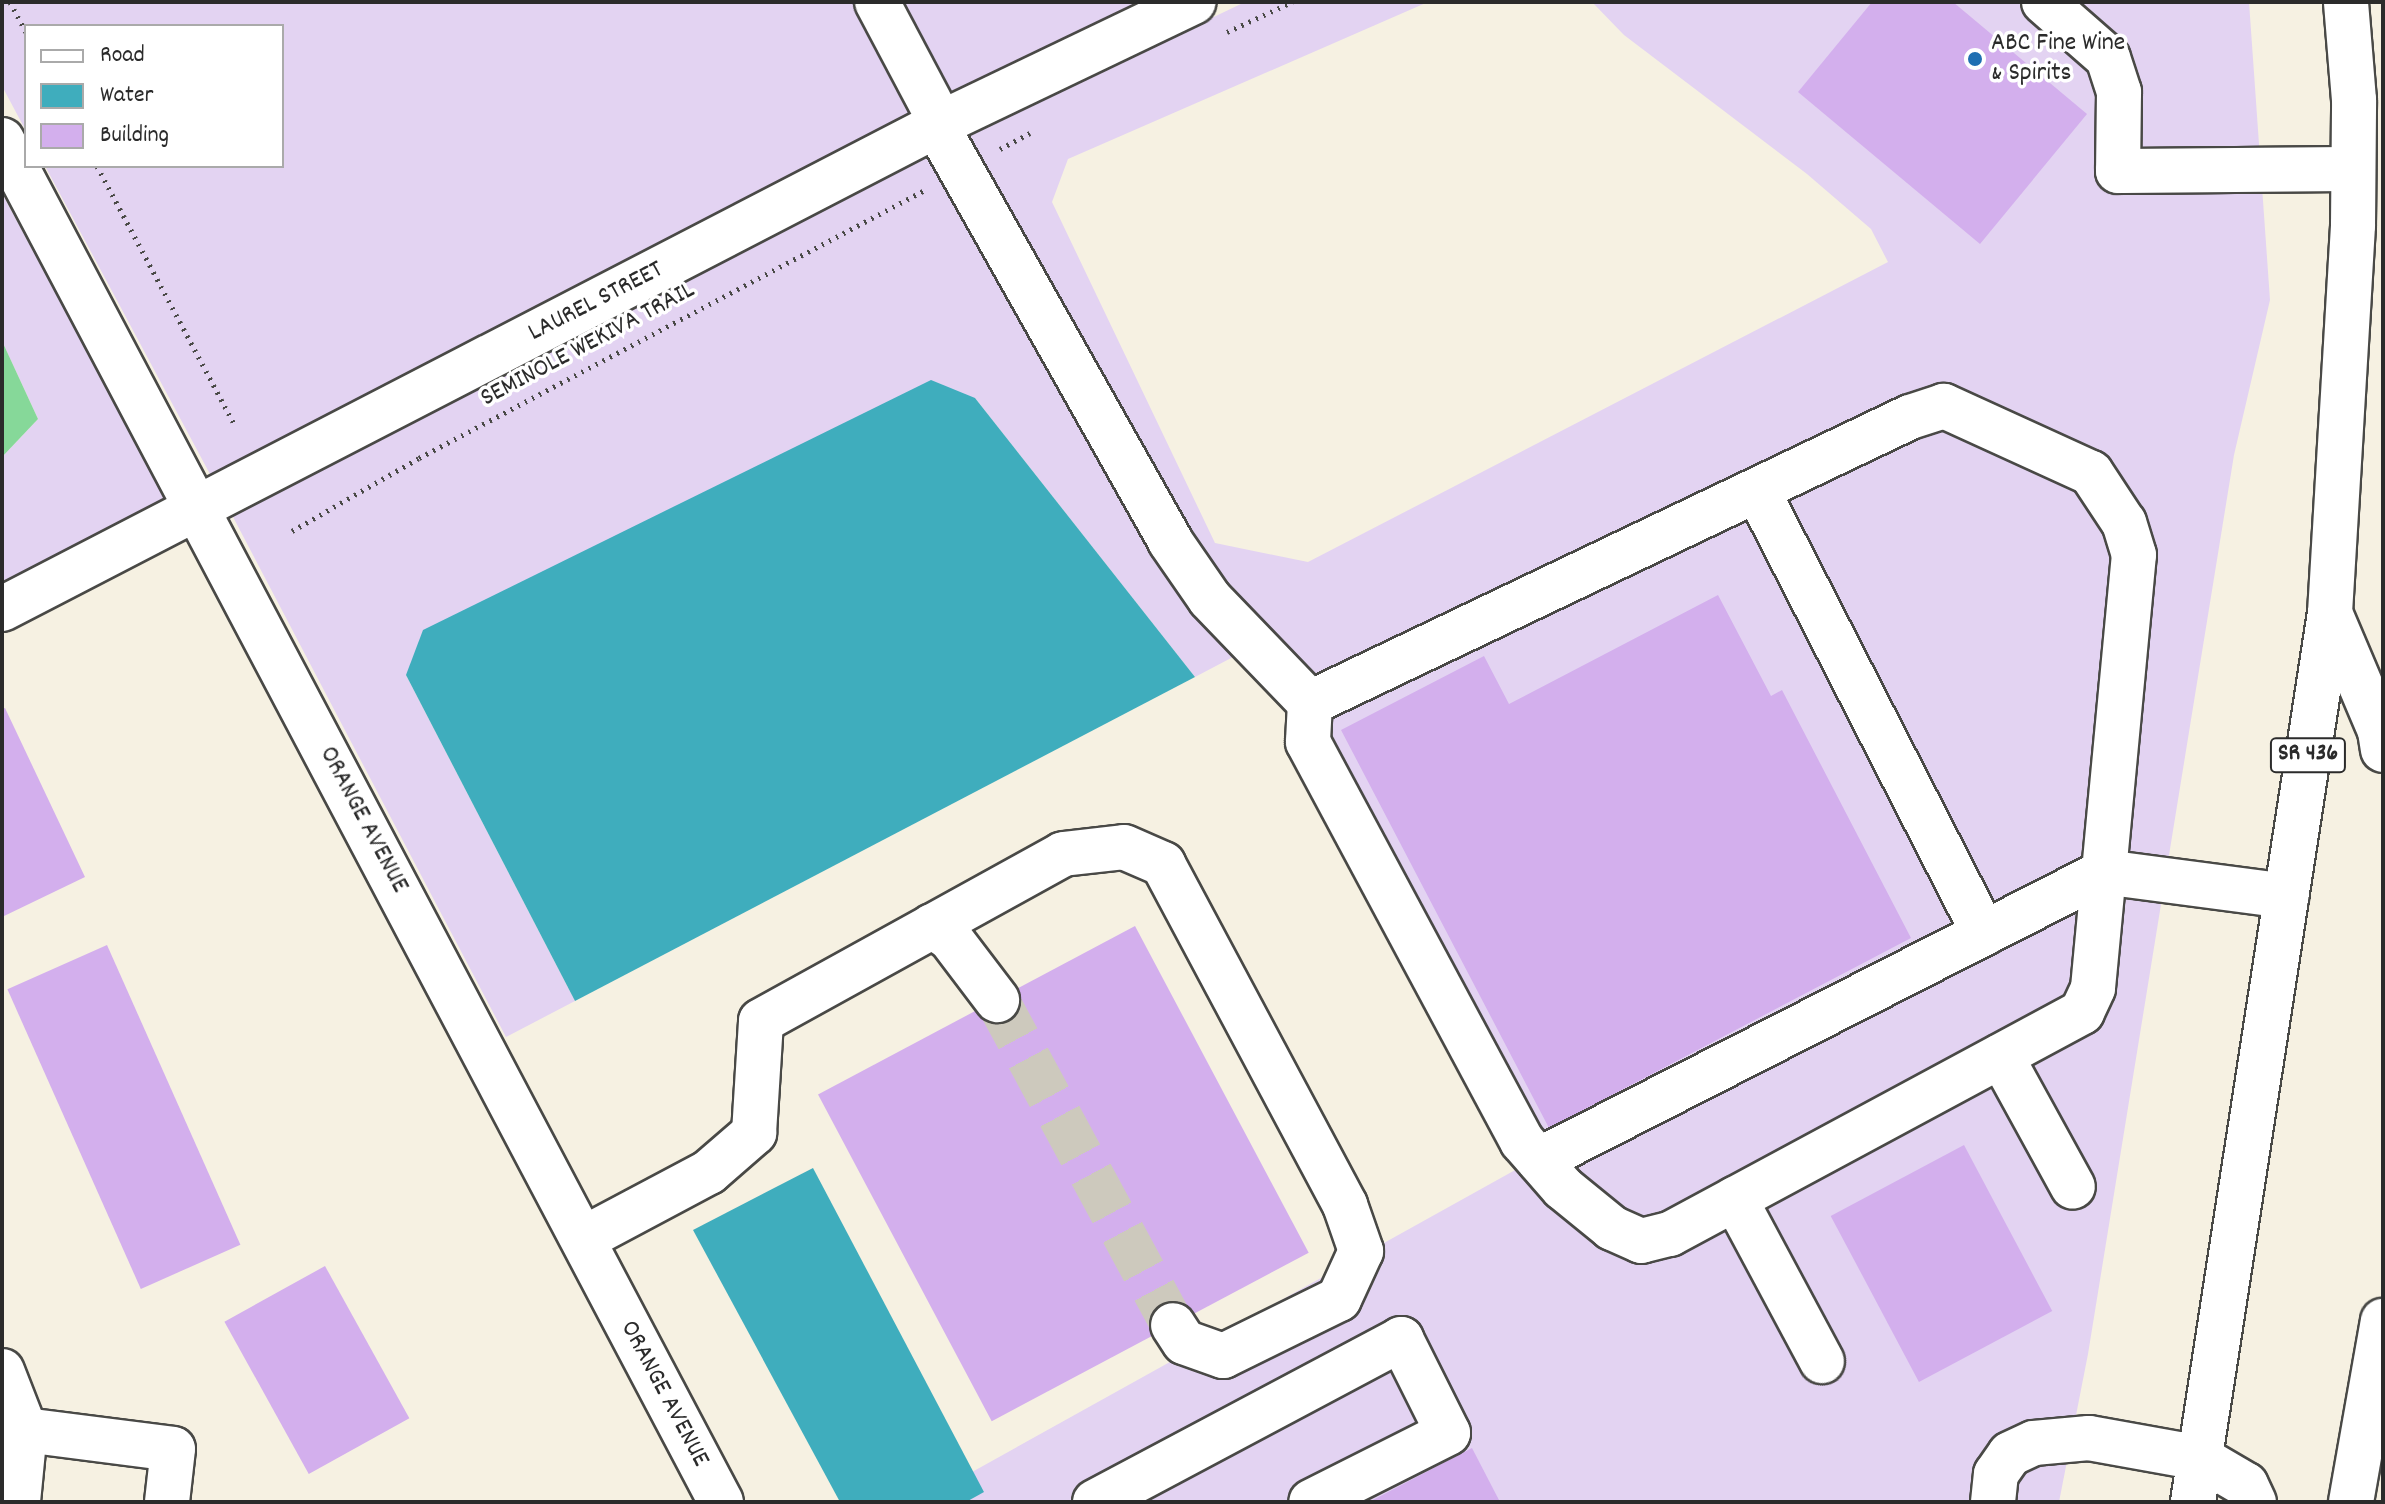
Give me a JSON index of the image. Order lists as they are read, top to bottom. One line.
{"streets":{"street":["LAUREL STREET","SR 436","ORANGE AVENUE"],"path":["SEMINOLE WEKIVA TRAIL"]},"crossings":[["LAUREL STREET","ORANGE AVENUE"]],"places":["ABC Fine Wine & Spirits"],"legend":["Road","Water","Building"]}
